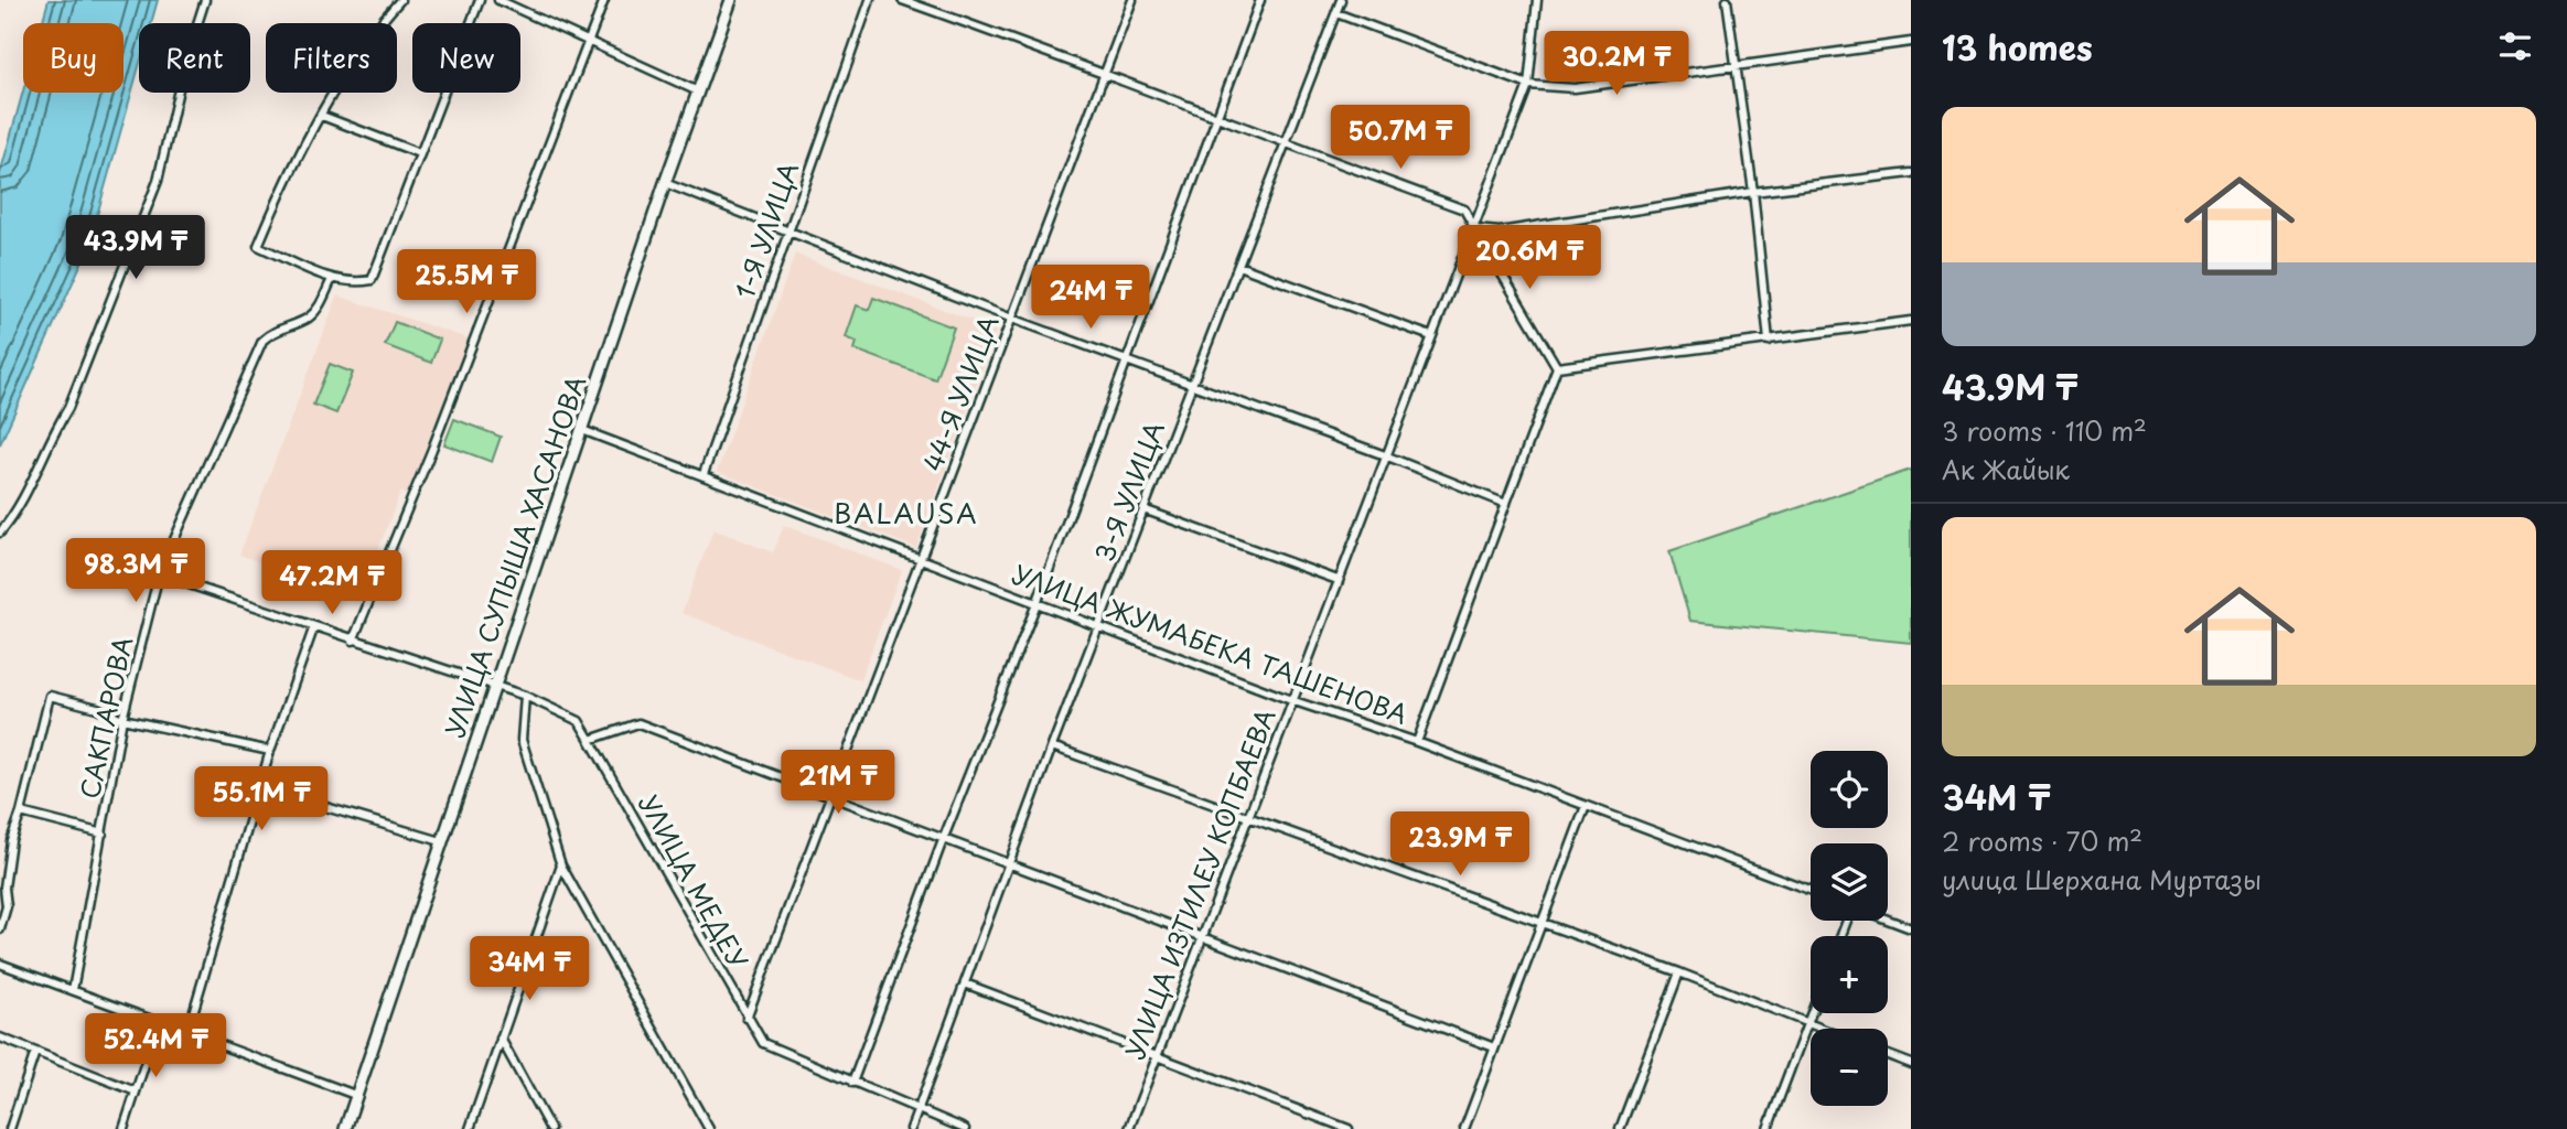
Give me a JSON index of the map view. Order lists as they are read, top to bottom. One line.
{"streets":{"street":["1-Я УЛИЦА","44-Я УЛИЦА","3-Я УЛИЦА","УЛИЦА СУПЫША ХАСАНОВА","УЛИЦА ЖУМАБЕКА ТАШЕНОВА","САКПАРОВА","УЛИЦА МЕДЕУ","УЛИЦА ИЗТИЛЕУ КОПБАЕВА"]},"crossings":[["1-Я УЛИЦА","УЛИЦА ЖУМАБЕКА ТАШЕНОВА"],["44-Я УЛИЦА","УЛИЦА ЖУМАБЕКА ТАШЕНОВА"],["44-Я УЛИЦА","УЛИЦА МЕДЕУ"],["3-Я УЛИЦА","УЛИЦА ЖУМАБЕКА ТАШЕНОВА"],["УЛИЦА СУПЫША ХАСАНОВА","УЛИЦА ЖУМАБЕКА ТАШЕНОВА"],["УЛИЦА СУПЫША ХАСАНОВА","УЛИЦА МЕДЕУ"],["УЛИЦА ЖУМАБЕКА ТАШЕНОВА","УЛИЦА ИЗТИЛЕУ КОПБАЕВА"],["САКПАРОВА","УЛИЦА МЕДЕУ"]],"districts":["BALAUSA"],"page":{"heading":"13 homes","chip":["Buy","Rent","Filters","New"],"price":["30.2M ₸","50.7M ₸","43.9M ₸","20.6M ₸","25.5M ₸","24M ₸","98.3M ₸","47.2M ₸","21M ₸","55.1M ₸","23.9M ₸","34M ₸","52.4M ₸"],"list":[{"name":"43.9M ₸","note":"3 rooms · 110 m² · Ак Жайык"},{"name":"34M ₸","note":"2 rooms · 70 m² · улица Шерхана Муртазы"}],"map_buttons":["+","−"]}}
